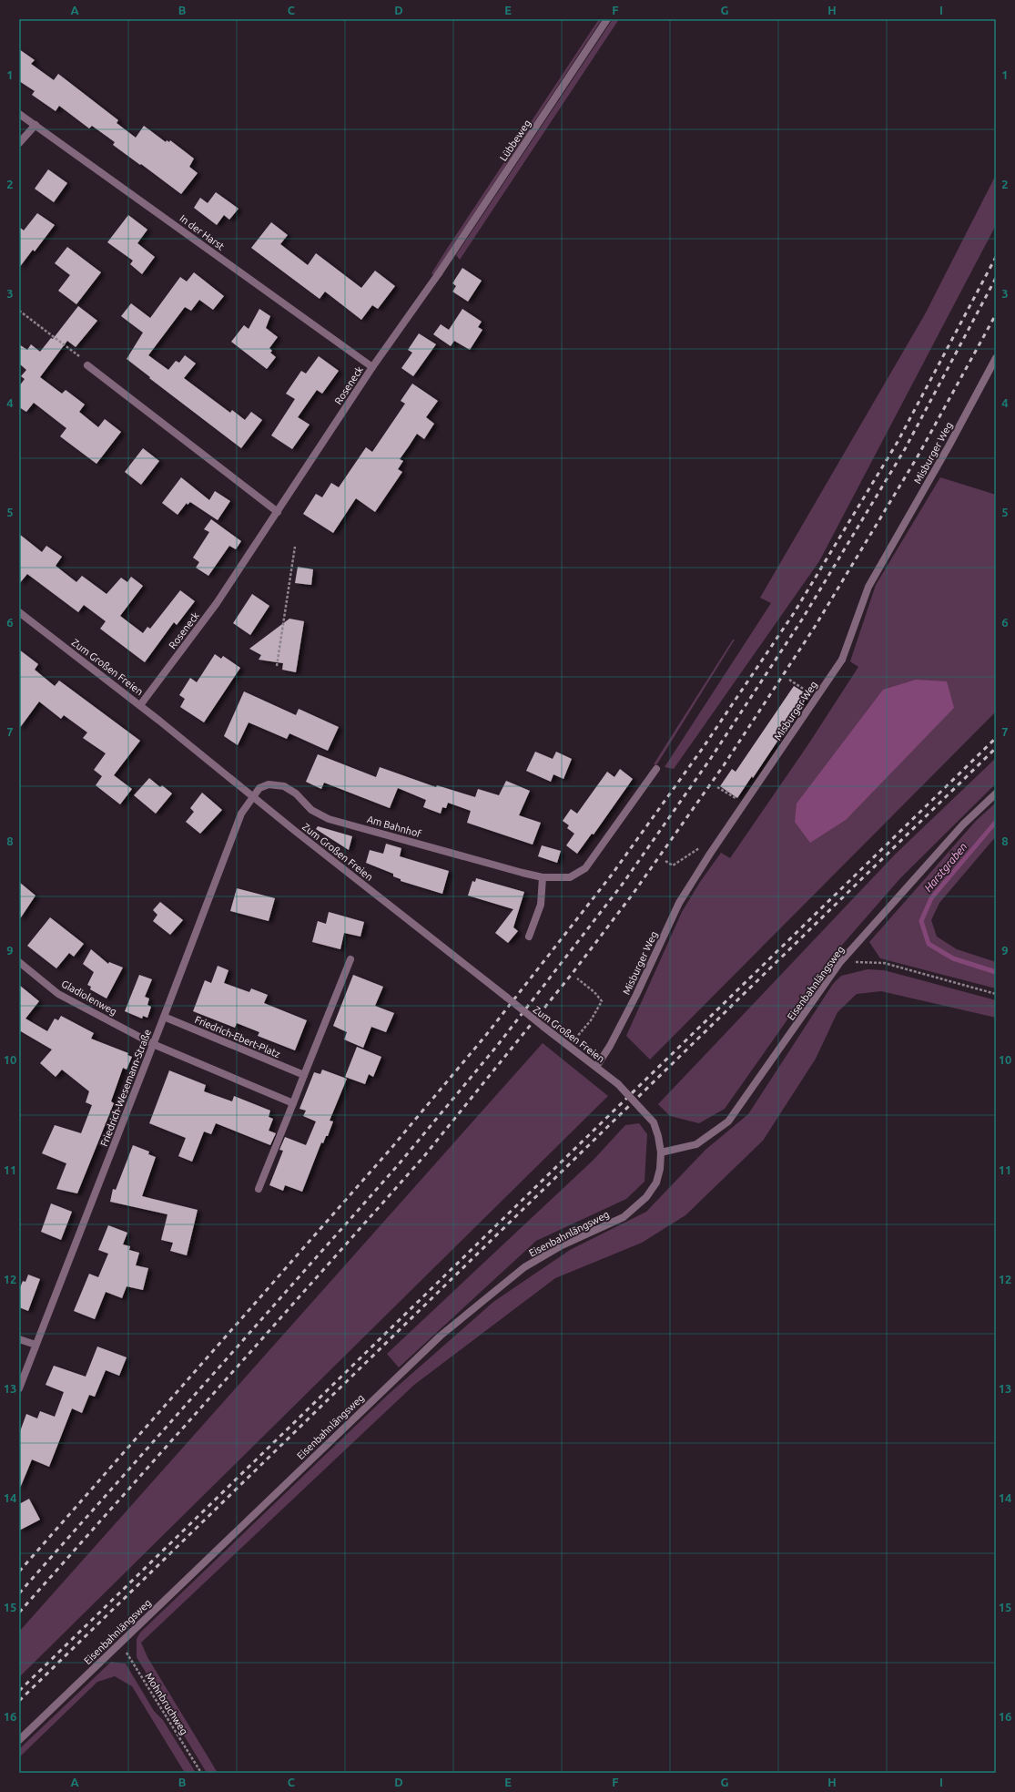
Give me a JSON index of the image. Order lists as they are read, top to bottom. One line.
{"streets":{"street":["Lübbeweg","In der Harst","Roseneck","Misburger Weg","Zum Großen Freien","Am Bahnhof","Eisenbahnlängsweg","Gladiolenweg","Friedrich-Ebert-Platz","Friedrich-Wesemann-Straße"],"path":["Mohnbruchweg"]},"crossings":[["Lübbeweg","Roseneck"],["In der Harst","Roseneck"],["Roseneck","Zum Großen Freien"],["Misburger Weg","Zum Großen Freien"],["Zum Großen Freien","Am Bahnhof"],["Zum Großen Freien","Eisenbahnlängsweg"],["Zum Großen Freien","Friedrich-Wesemann-Straße"],["Am Bahnhof","Friedrich-Wesemann-Straße"],["Eisenbahnlängsweg","Mohnbruchweg"],["Gladiolenweg","Friedrich-Wesemann-Straße"],["Friedrich-Ebert-Platz","Friedrich-Wesemann-Straße"]],"water":["Harstgraben"],"grid":{"columns":["A","B","C","D","E","F","G","H","I"],"rows":["1","2","3","4","5","6","7","8","9","10","11","12","13","14","15","16"]}}
